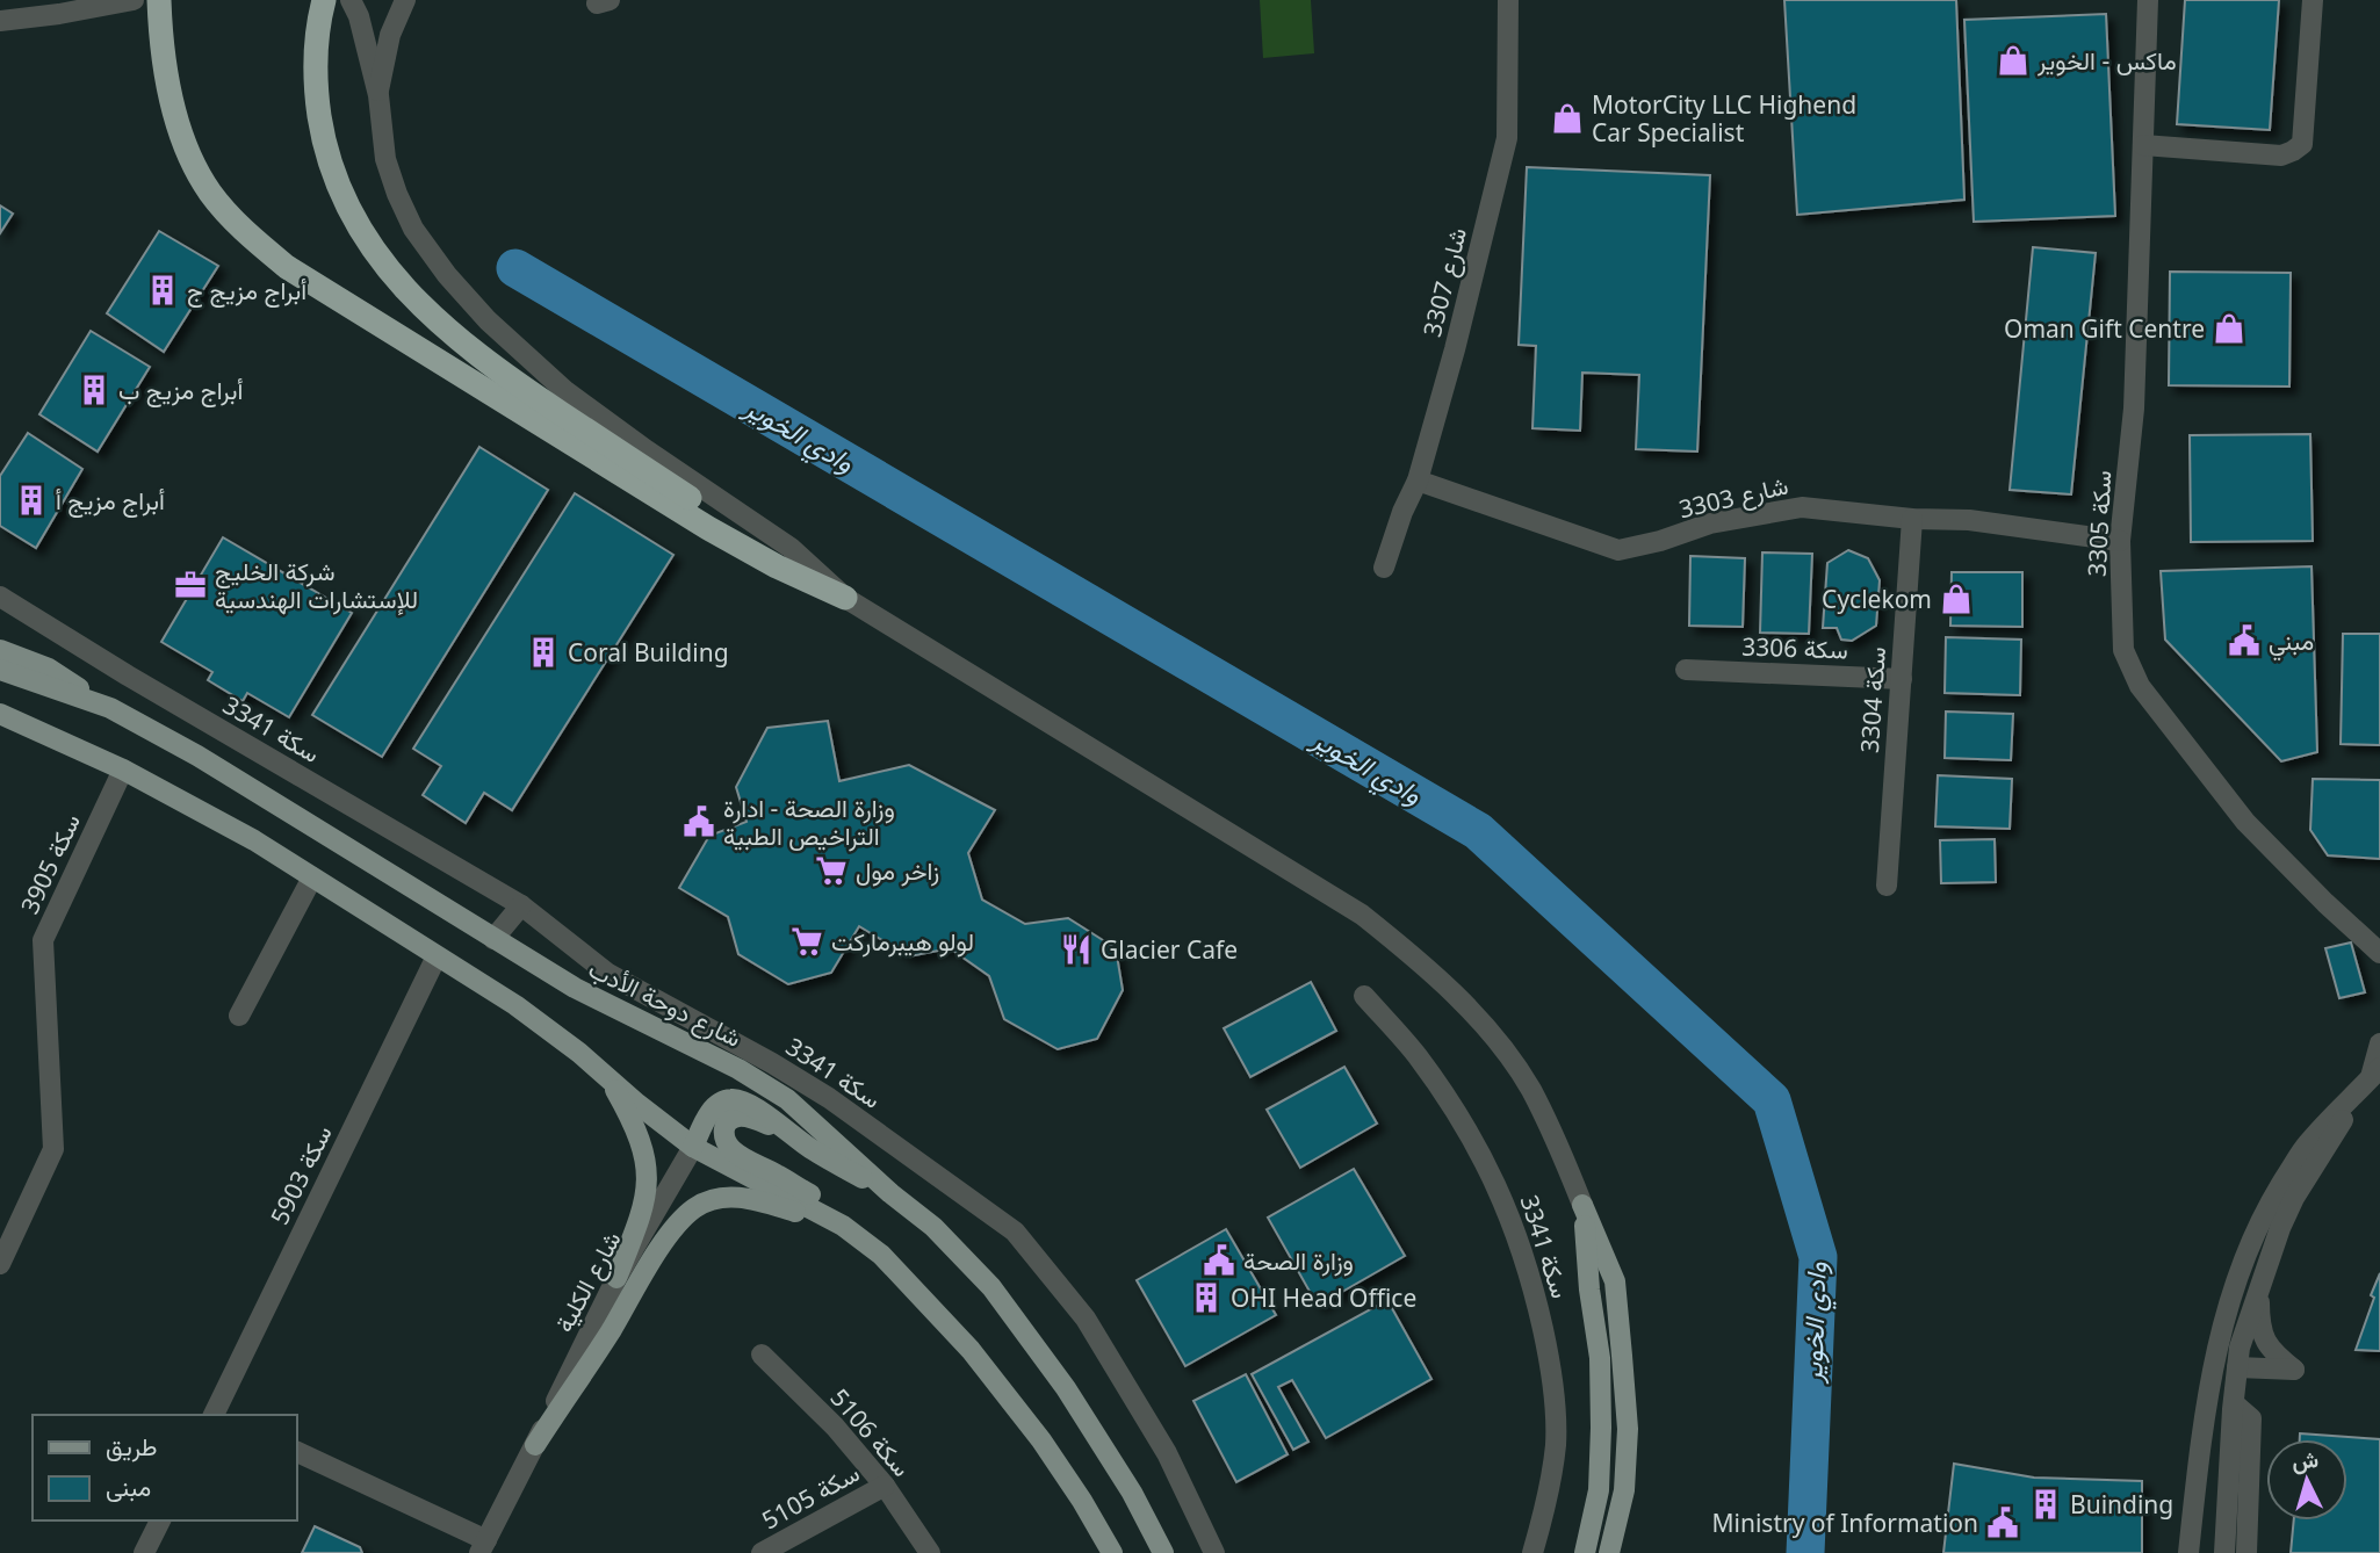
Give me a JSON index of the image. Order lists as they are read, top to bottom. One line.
{"streets":{"main road":["شارع دوحة الأدب"],"street":["3307 شارع","3303 شارع","3305 سكة","سكة 3306","سكة 3304","سكة 3341","سكة 3905","سكة 5903","شارع الكلية","سكة 5106","سكة 5105"]},"crossings":[["3307 شارع","3303 شارع"],["3303 شارع","3305 سكة"],["3303 شارع","سكة 3304"],["سكة 3306","سكة 3304"],["سكة 5106","سكة 5105"]],"water":["وادي الخوير"],"places":{"shop":["ماكس - الخوير","MotorCity LLC Highend Car Specialist","Oman Gift Centre","Cyclekom"],"building":["أبراج مزيج ج","أبراج مزيج ب","أبراج مزيج أ","Coral Building","OHI Head Office","Buinding"],"office":["شركة الخليج للإستشارات الهندسية"],"public building":["مبني","وزارة الصحة - ادارة التراخيص الطبية","وزارة الصحة","Ministry of Information"],"supermarket":["زاخر مول","لولو هيبرماركت"],"restaurant":["Glacier Cafe"]},"legend":["طريق","مبنى"],"north":"top"}
